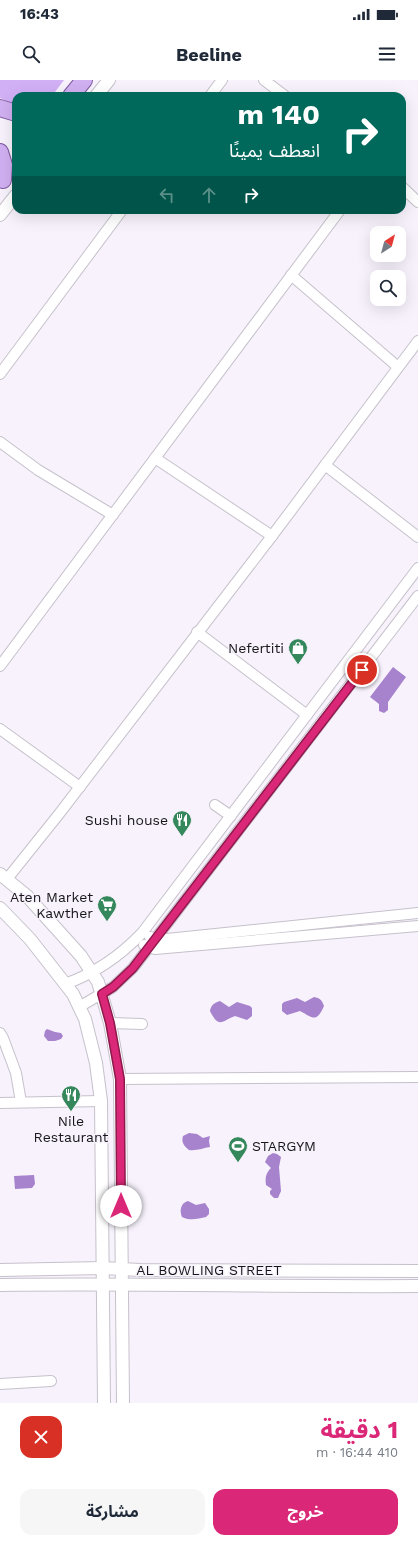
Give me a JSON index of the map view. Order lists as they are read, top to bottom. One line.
{"streets":{"street":["AL BOWLING STREET"]},"places":{"shop":["Nefertiti"],"restaurant":["Sushi house","Nile Restaurant"],"supermarket":["Aten Market Kawther"],"sports":["STARGYM"]},"north":"top right","page":{"status":"16:43","header":"Beeline","turn":["140 m","انعطف يمينًا"],"heading":["1 دقيقة","410 m · 16:44"],"buttons":["خروج","مشاركة"]}}
